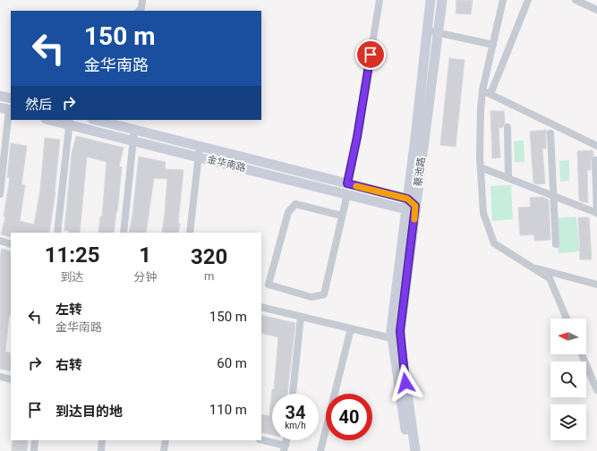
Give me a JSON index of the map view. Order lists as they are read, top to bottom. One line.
{"streets":{"street":["金华南路","蔡池路"]},"crossings":[["金华南路","蔡池路"]],"north":"left","page":{"turn":["150 m","金华南路"],"then":"然后","eta":["11:25","到达","1","分钟","320","m"],"list":[{"name":"左转","note":"金华南路","value":"150 m"},{"name":"右转","value":"60 m"},{"name":"到达目的地","value":"110 m"}],"speed":"34 km/h","limit":"40"}}
